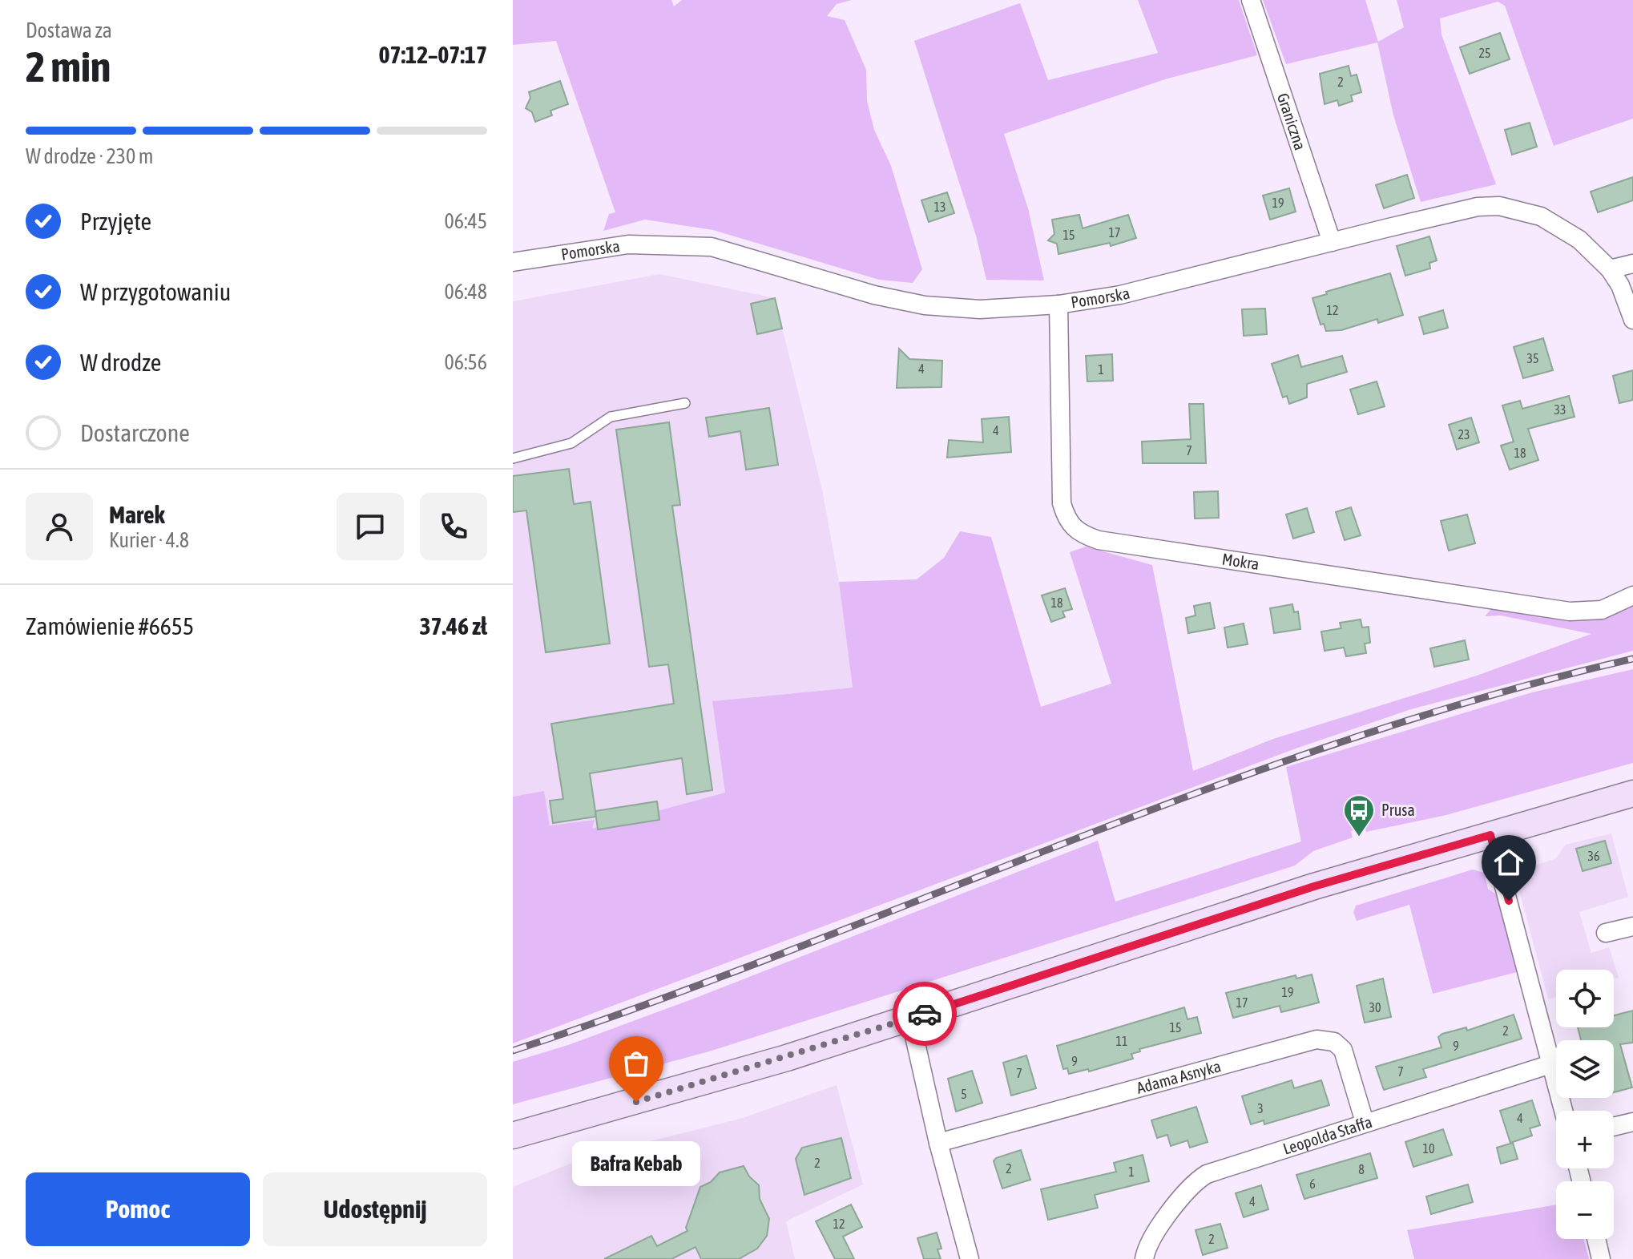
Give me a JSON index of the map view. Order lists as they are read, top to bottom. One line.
{"streets":{"street":["Graniczna","Pomorska","Mokra","Adama Asnyka","Leopolda Staffa"]},"crossings":[["Graniczna","Pomorska"],["Pomorska","Mokra"],["Adama Asnyka","Leopolda Staffa"]],"places":{"bus stop":["Prusa"],"other":["Bafra Kebab"]},"house_numbers":["25","2","19","13","17","15","12","35","4","1","33","4","23","7","18","18","36","19","17","30","15","2","11","9","9","7","7","5","3","4","10","2","2","8","1","6","4","12","2"],"page":{"heading":["2 min","Dostawa za","07:12–07:17"],"panel":["Marek","Kurier · 4.8","Zamówienie #6655","37.46 zł"],"bar":"W drodze · 230 m","list":[["Przyjęte","06:45"],["W przygotowaniu","06:48"],["W drodze","06:56"],"Dostarczone"],"map_buttons":["+","−"],"bubble":"Bafra Kebab","buttons":["Pomoc","Udostępnij"]}}
